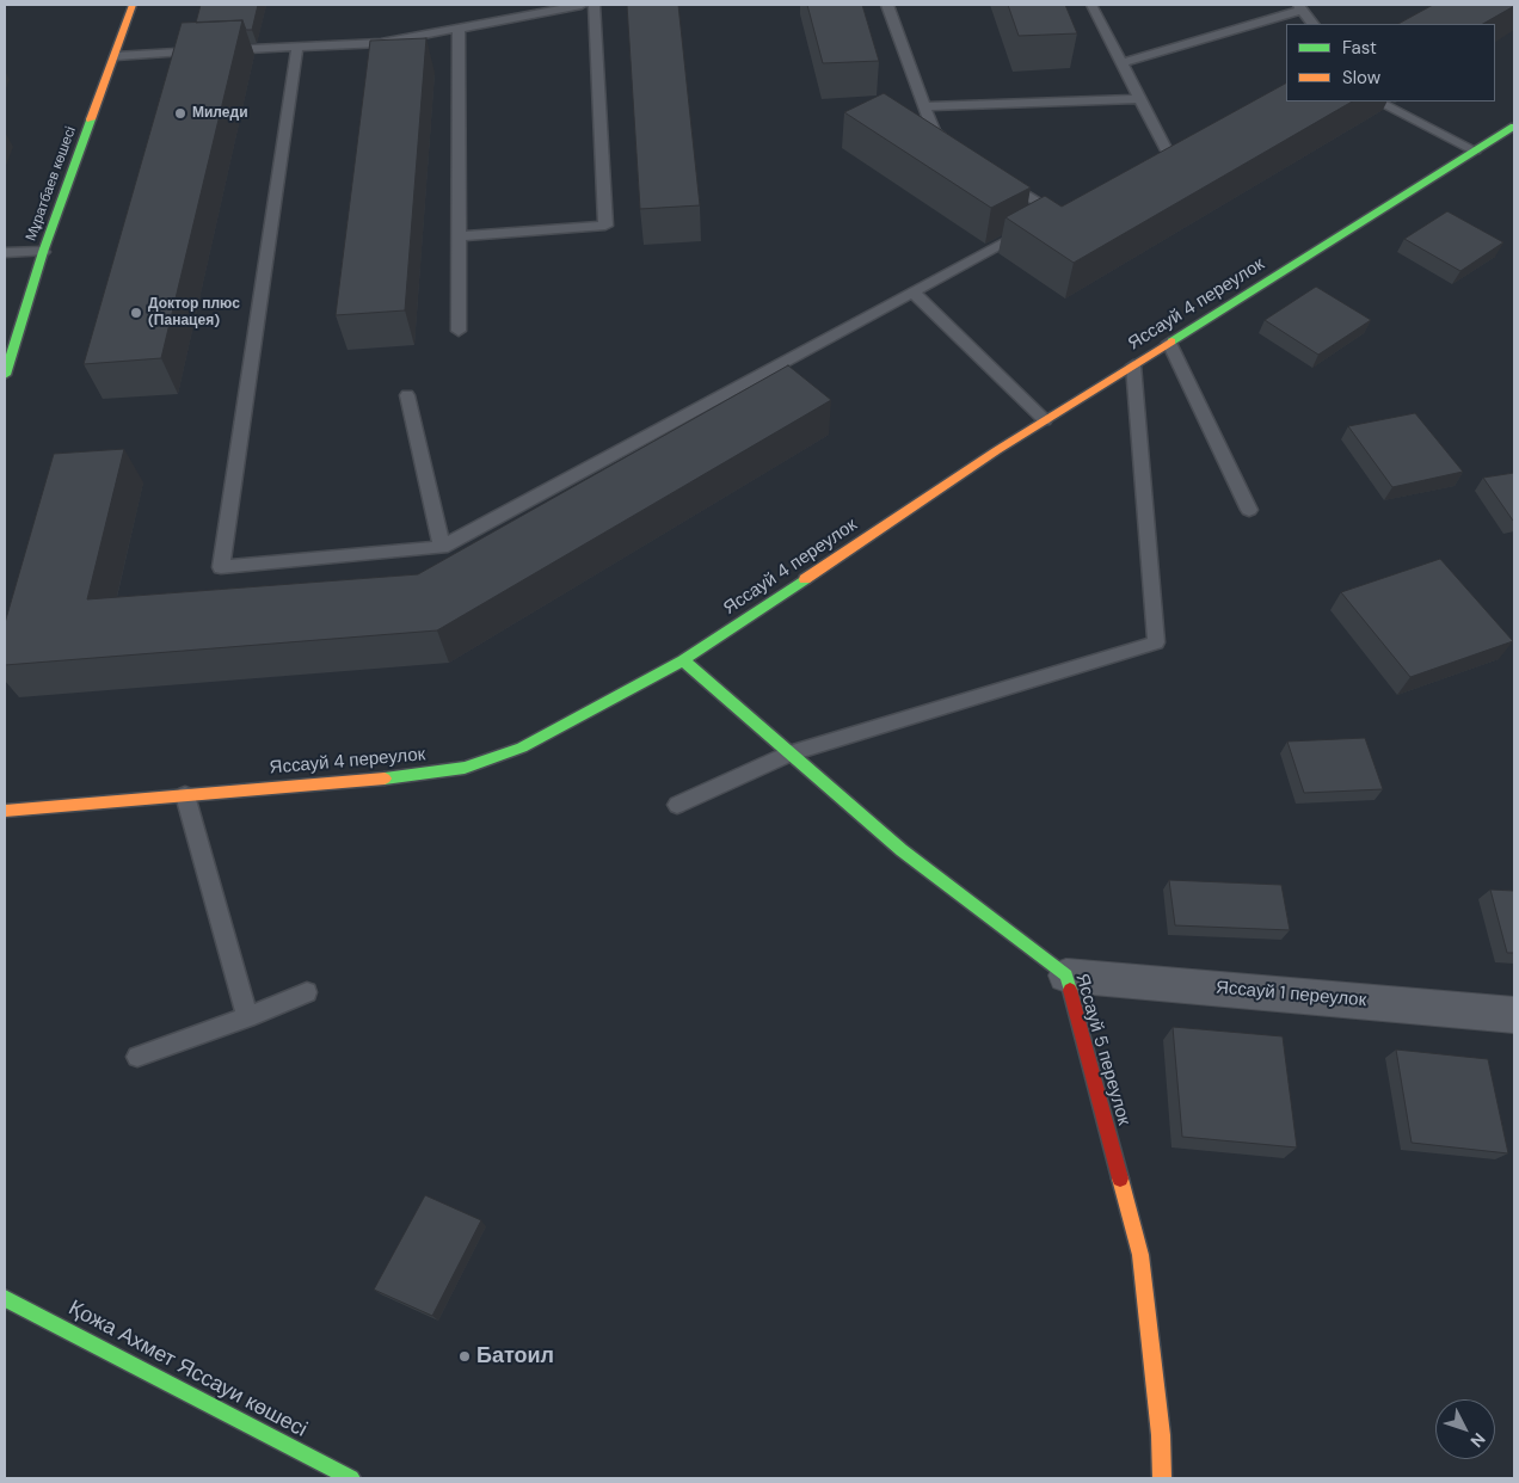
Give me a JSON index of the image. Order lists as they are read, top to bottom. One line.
{"streets":{"street":["Мұратбаев көшесі","Яссауй 4 переулок","Яссауй 1 переулок","Яссауй 5 переулок","Қожа Ахмет Яссауи көшесі"]},"crossings":[["Яссауй 4 переулок","Яссауй 5 переулок"],["Яссауй 1 переулок","Яссауй 5 переулок"]],"places":["Миледи","Доктор плюс (Панацея)","Батоил"],"legend":["Fast","Slow"],"north":"bottom right"}
